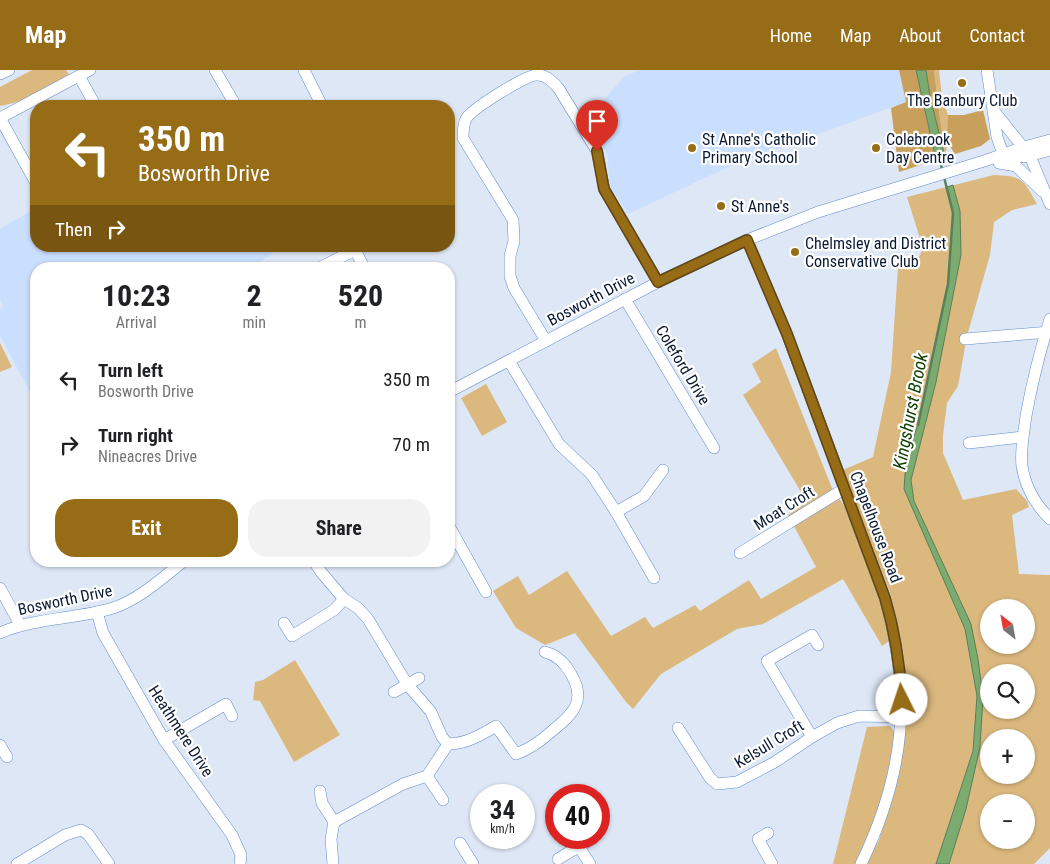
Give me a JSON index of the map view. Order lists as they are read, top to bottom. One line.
{"streets":{"street":["Bosworth Drive","Coleford Drive","Moat Croft","Chapelhouse Road","Heathmere Drive","Kelsull Croft"]},"crossings":[["Bosworth Drive","Coleford Drive"],["Bosworth Drive","Chapelhouse Road"],["Bosworth Drive","Heathmere Drive"],["Moat Croft","Chapelhouse Road"],["Chapelhouse Road","Kelsull Croft"]],"water":["Kingshurst Brook"],"places":["The Banbury Club","St Anne's Catholic Primary School","Colebrook Day Centre","St Anne's","Chelmsley and District Conservative Club"],"north":"top left","page":{"header":"Map","nav":["Home","Map","About","Contact"],"turn":["350 m","Bosworth Drive"],"then":"Then","eta":["10:23","Arrival","2","min","520","m"],"list":[{"name":"Turn left","note":"Bosworth Drive","value":"350 m"},{"name":"Turn right","note":"Nineacres Drive","value":"70 m"}],"buttons":["Exit","Share"],"map_buttons":["+","−"],"speed":"34 km/h","limit":"40"}}
